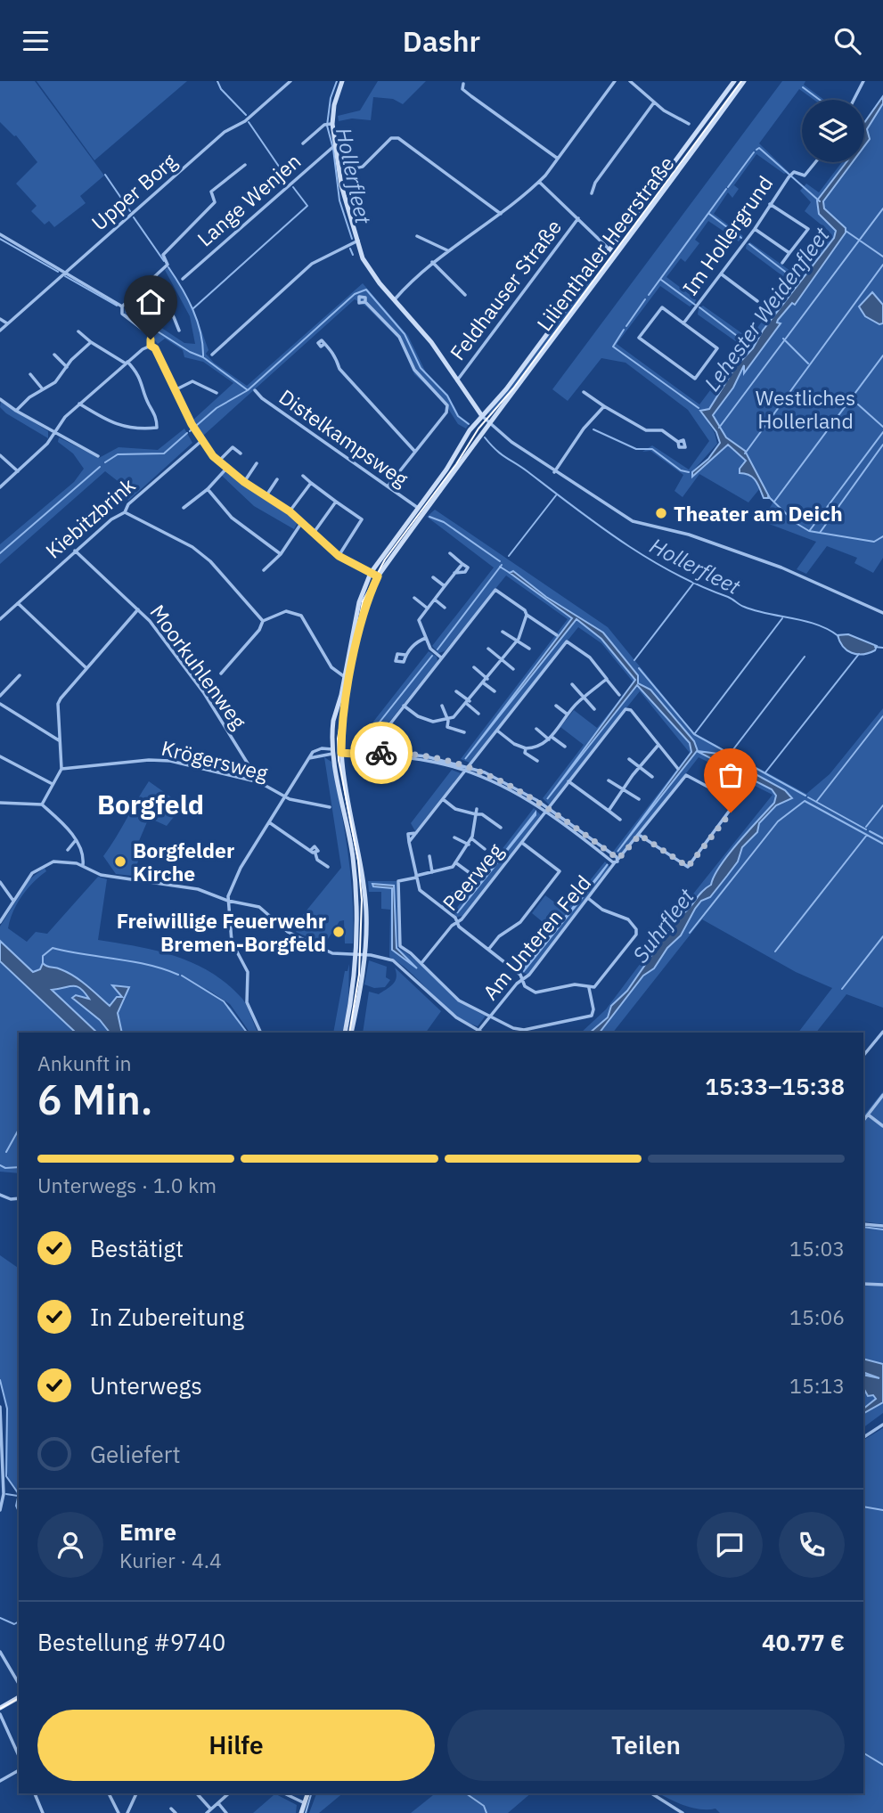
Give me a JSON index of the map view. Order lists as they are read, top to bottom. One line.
{"streets":{"main road":["Lilienthaler Heerstraße"],"street":["Upper Borg","Lange Wenjen","Im Hollergrund","Feldhauser Straße","Distelkampsweg","Kiebitzbrink","Moorkuhlenweg","Krögersweg","Peerweg","Am Unteren Feld"]},"crossings":[["Lilienthaler Heerstraße","Distelkampsweg"],["Kiebitzbrink","Moorkuhlenweg"],["Moorkuhlenweg","Krögersweg"]],"districts":["Borgfeld"],"water":["Hollerfleet","Lehester Weidenfleet","Suhrfleet"],"parks":["Westliches Hollerland"],"places":["Theater am Deich","Borgfelder Kirche","Freiwillige Feuerwehr Bremen-Borgfeld"],"page":{"header":"Dashr","heading":["6 Min.","Ankunft in","15:33–15:38"],"panel":["Emre","Kurier · 4.4","Bestellung #9740","40.77 €"],"bar":"Unterwegs · 1.0 km","list":[["Bestätigt","15:03"],["In Zubereitung","15:06"],["Unterwegs","15:13"],"Geliefert"],"buttons":["Hilfe","Teilen"]}}
